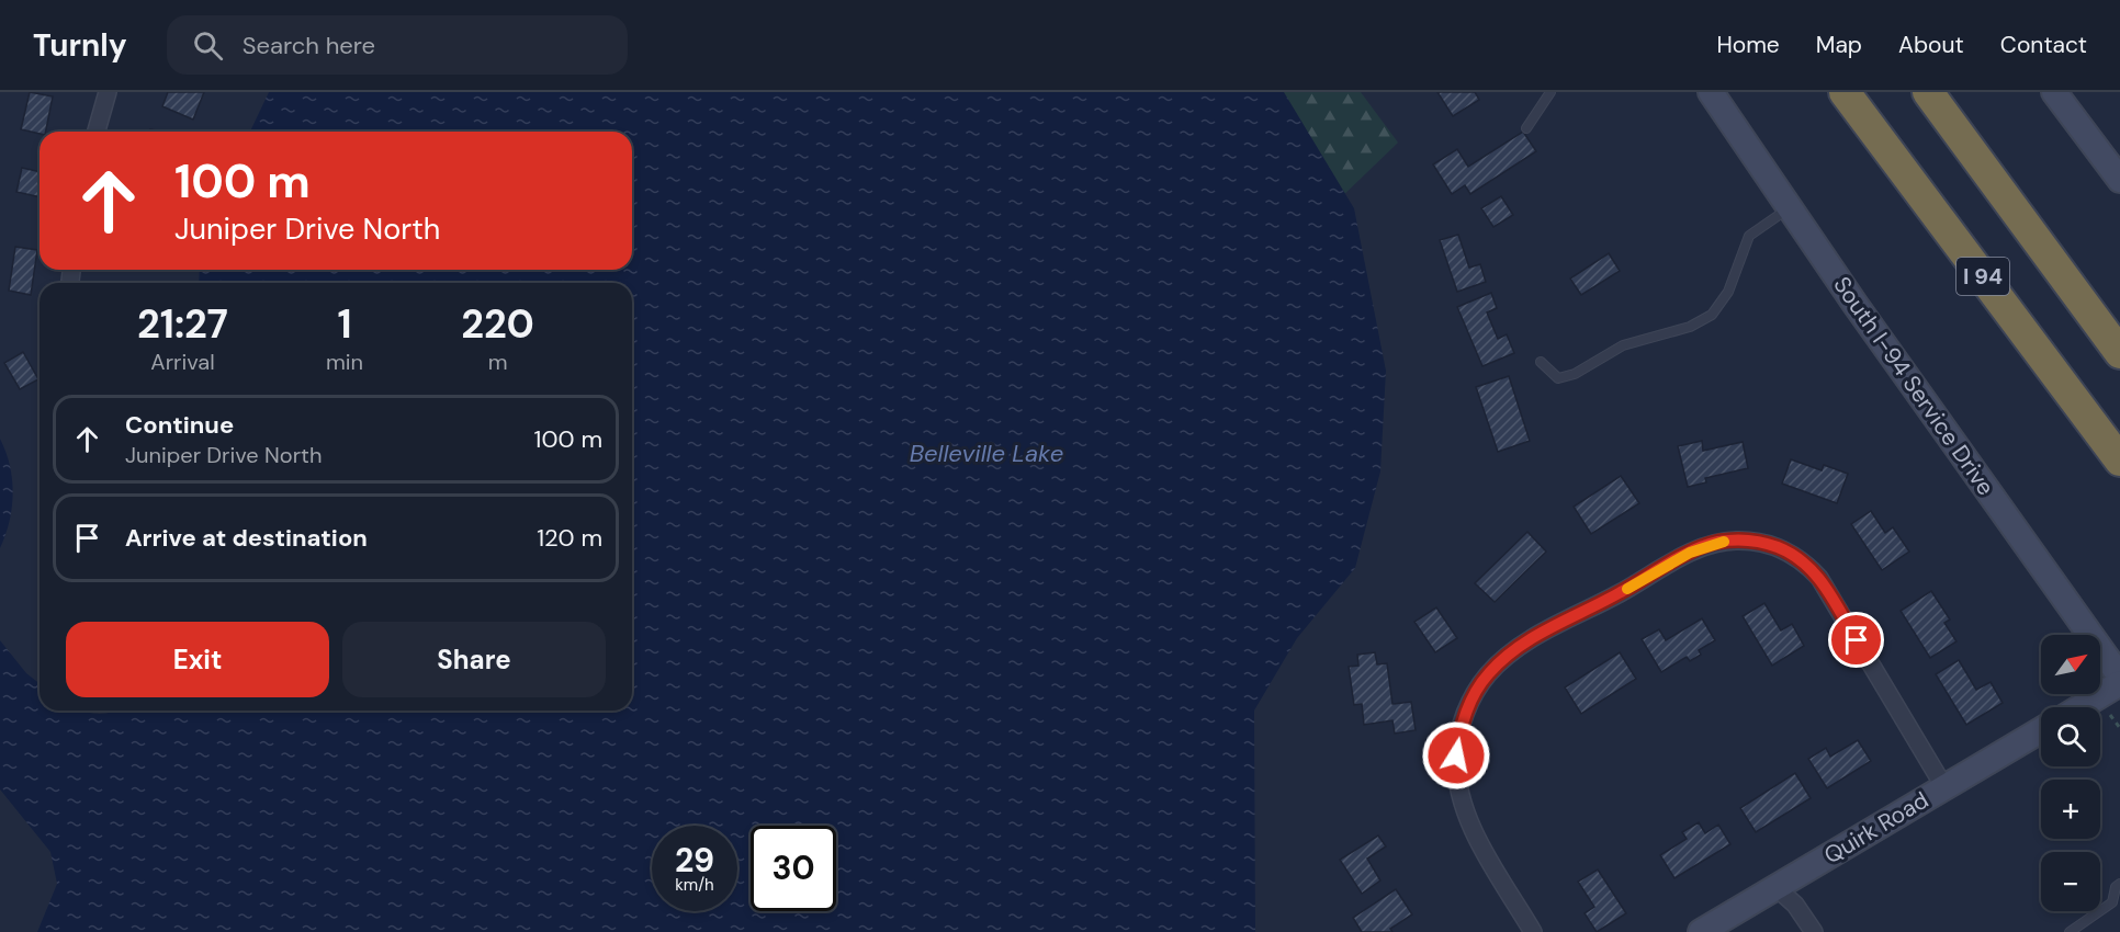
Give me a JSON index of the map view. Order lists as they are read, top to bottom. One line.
{"streets":{"highway":["I 94"],"street":["South I-94 Service Drive","Quirk Road"]},"water":["Belleville Lake"],"north":"top right","page":{"header":"Turnly","search":"Search here","nav":["Home","Map","About","Contact"],"turn":["100 m","Juniper Drive North"],"eta":["21:27","Arrival","1","min","220","m"],"list":[{"name":"Continue","note":"Juniper Drive North","value":"100 m"},{"name":"Arrive at destination","value":"120 m"}],"buttons":["Exit","Share"],"map_buttons":["+","−"],"speed":"29 km/h","limit":"30"}}
